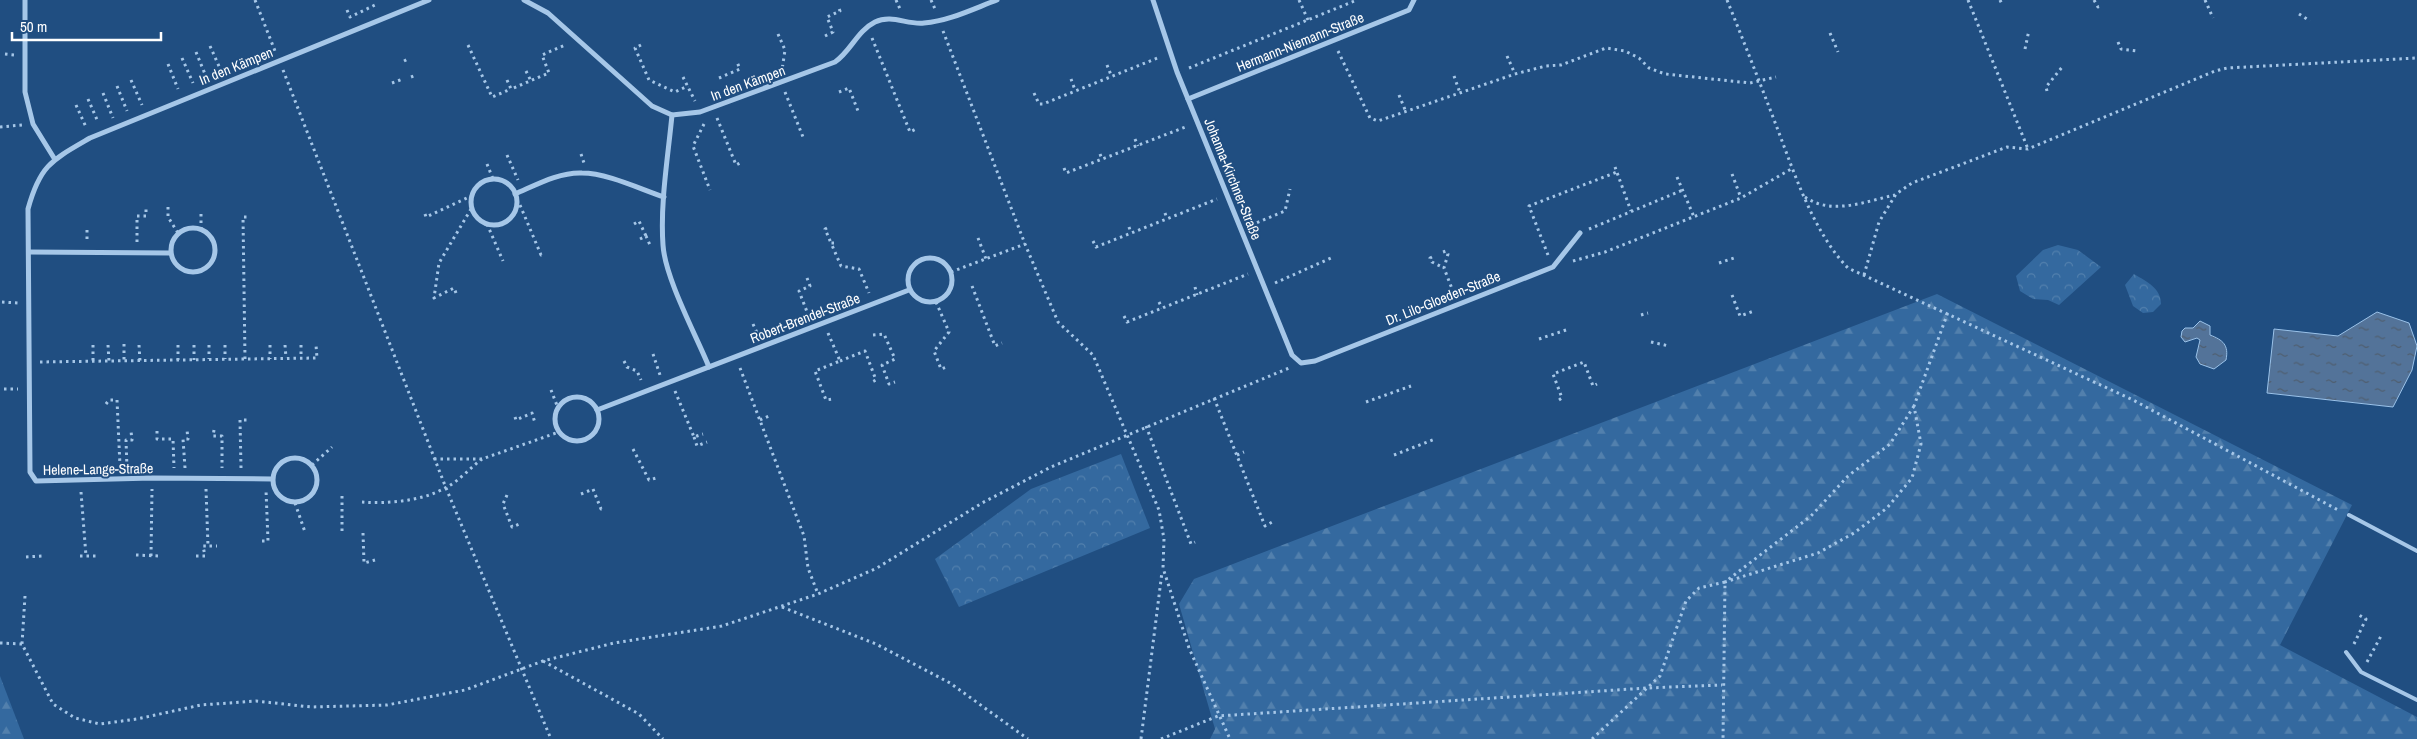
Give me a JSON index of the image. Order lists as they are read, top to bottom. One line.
{"streets":{"street":["Hermann-Niemann-Straße","In den Kämpen","Johanna-Kirchner-Straße","Dr. Lilo-Gloeden-Straße","Robert-Brendel-Straße","Helene-Lange-Straße"]},"crossings":[["Hermann-Niemann-Straße","Johanna-Kirchner-Straße"],["In den Kämpen","Helene-Lange-Straße"],["Johanna-Kirchner-Straße","Dr. Lilo-Gloeden-Straße"]],"scale_bar":"50 m"}
